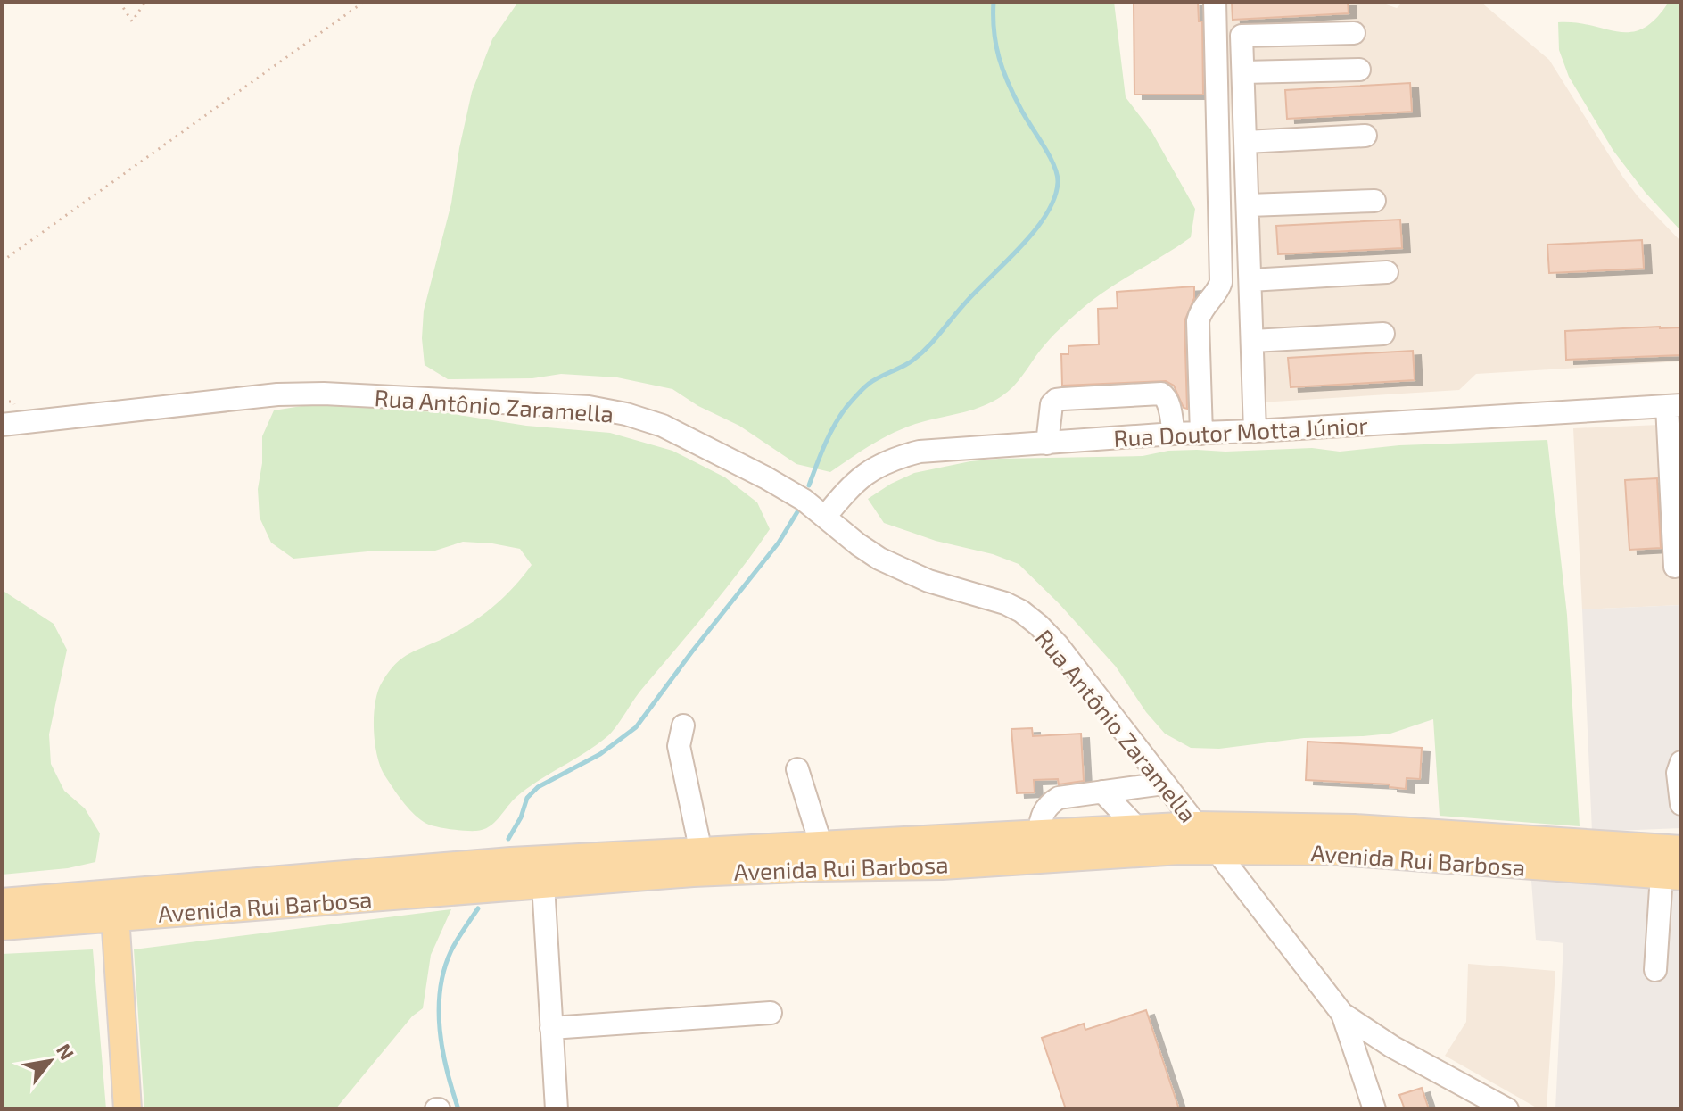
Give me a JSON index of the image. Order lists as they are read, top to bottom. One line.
{"streets":{"main road":["Avenida Rui Barbosa"],"street":["Rua Antônio Zaramella","Rua Doutor Motta Júnior"]},"crossings":[["Rua Antônio Zaramella","Rua Doutor Motta Júnior"],["Rua Antônio Zaramella","Avenida Rui Barbosa"]],"north":"top right"}
